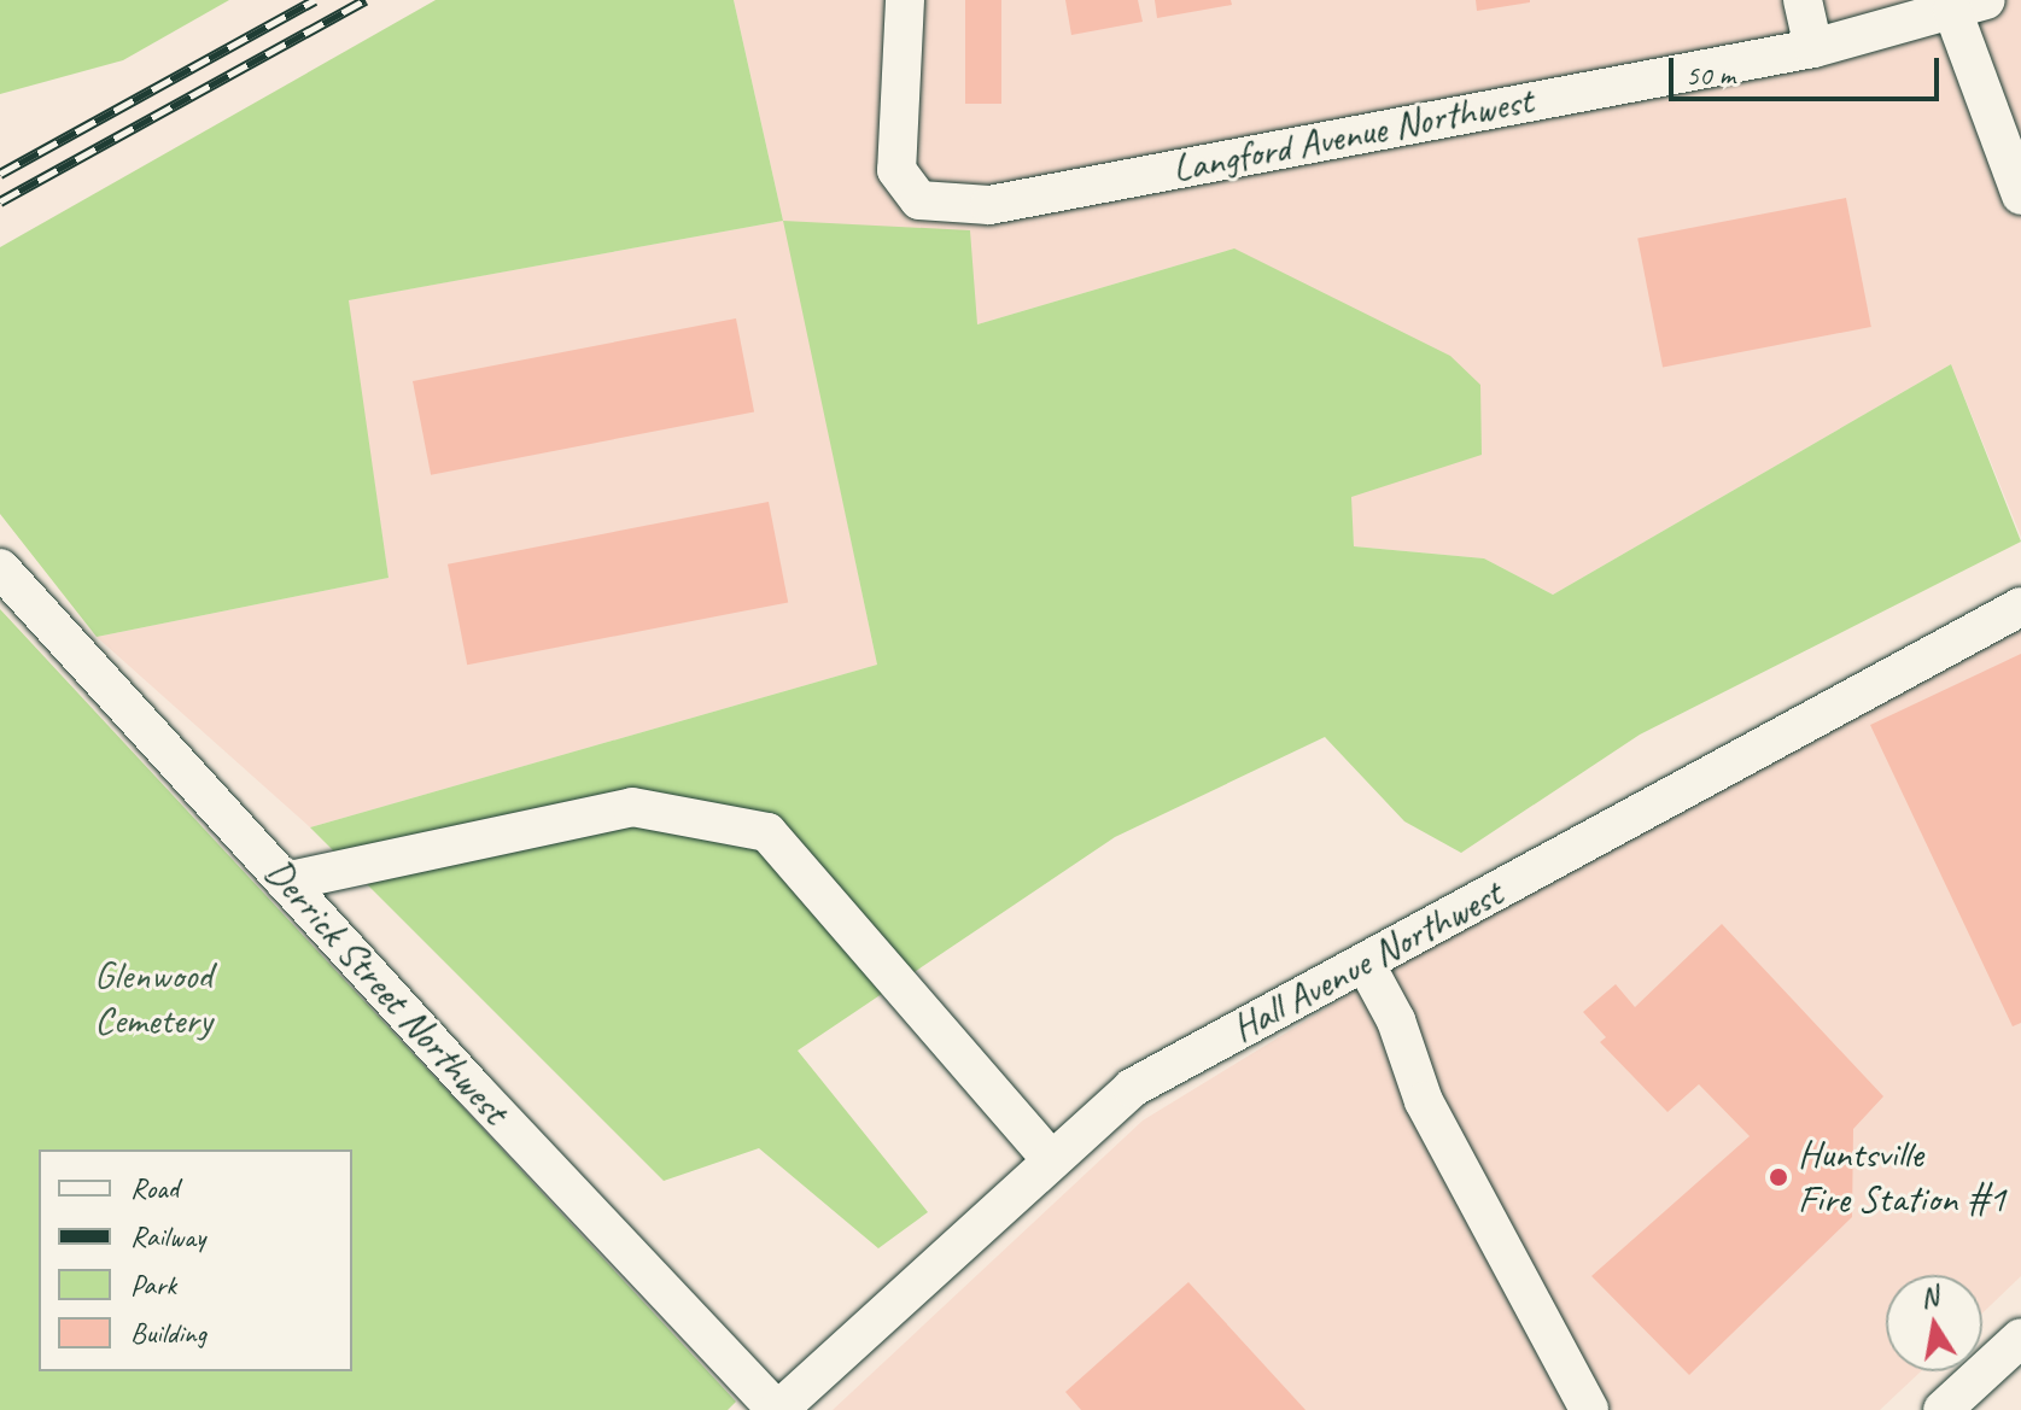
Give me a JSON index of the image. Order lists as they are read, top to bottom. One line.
{"streets":{"street":["Langford Avenue Northwest","Hall Avenue Northwest","Derrick Street Northwest"]},"crossings":[["Hall Avenue Northwest","Derrick Street Northwest"]],"parks":["Glenwood Cemetery"],"places":["Huntsville Fire Station #1"],"legend":["Road","Railway","Park","Building"],"scale_bar":"50 m","north":"top"}
